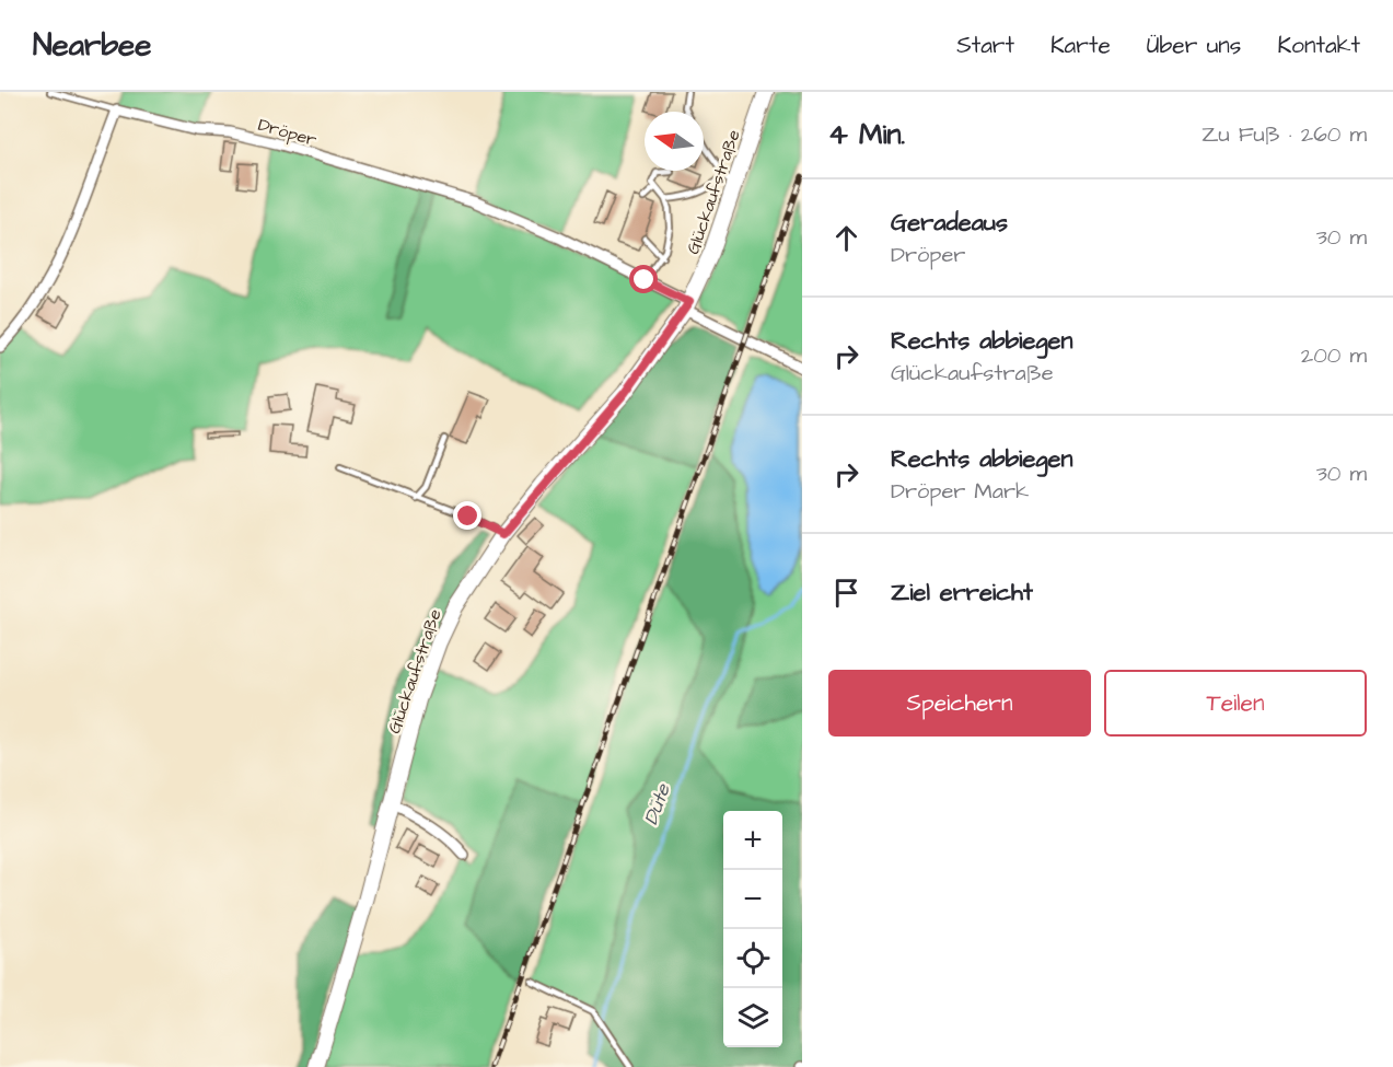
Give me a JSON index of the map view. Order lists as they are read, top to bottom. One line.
{"streets":{"main road":["Glückaufstraße"],"street":["Dröper"]},"crossings":[["Dröper","Glückaufstraße"]],"water":["Düte"],"north":"left","page":{"header":"Nearbee","nav":["Start","Karte","Über uns","Kontakt"],"heading":["4 Min.","Zu Fuß · 260 m"],"list":[["Geradeaus","Dröper","30 m"],["Rechts abbiegen","Glückaufstraße","200 m"],["Rechts abbiegen","Dröper Mark","30 m"],"Ziel erreicht"],"buttons":["Speichern","Teilen"],"map_buttons":["+","−"]}}
